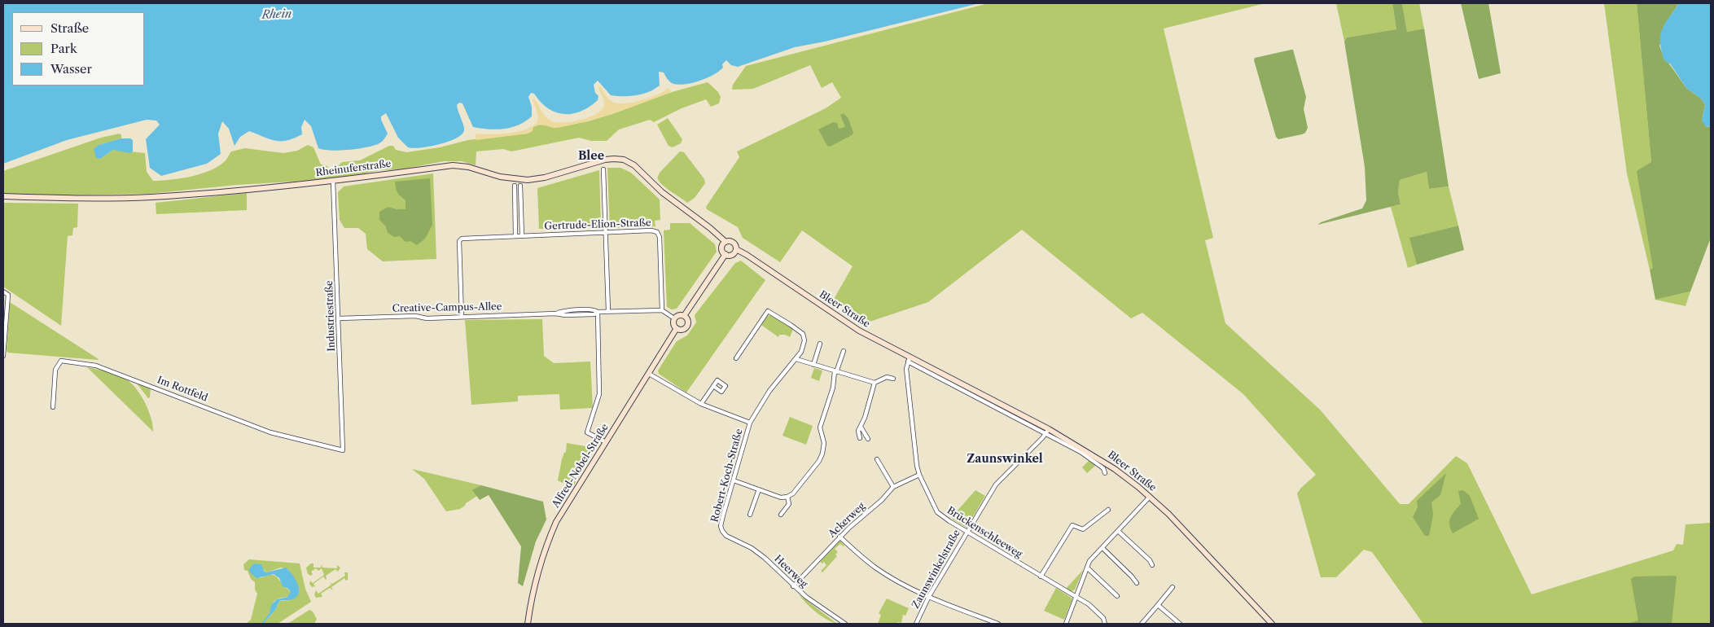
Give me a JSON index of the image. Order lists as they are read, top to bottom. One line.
{"streets":{"street":["Rheinuferstraße","Gertrude-Elion-Straße","Creative-Campus-Allee","Bleer Straße","Industriestraße","Im Rottfeld","Alfred-Nobel-Straße","Robert-Koch-Straße","Ackerweg","Brückenschleeweg","Zaunswinkelstraße","Heerweg"]},"crossings":[["Rheinuferstraße","Bleer Straße"],["Rheinuferstraße","Industriestraße"],["Gertrude-Elion-Straße","Creative-Campus-Allee"],["Creative-Campus-Allee","Industriestraße"],["Bleer Straße","Brückenschleeweg"],["Bleer Straße","Zaunswinkelstraße"],["Industriestraße","Im Rottfeld"],["Alfred-Nobel-Straße","Robert-Koch-Straße"],["Robert-Koch-Straße","Heerweg"],["Ackerweg","Brückenschleeweg"],["Ackerweg","Heerweg"],["Brückenschleeweg","Zaunswinkelstraße"]],"districts":["Blee","Zaunswinkel"],"water":["Rhein"],"legend":["Straße","Park","Wasser"]}
